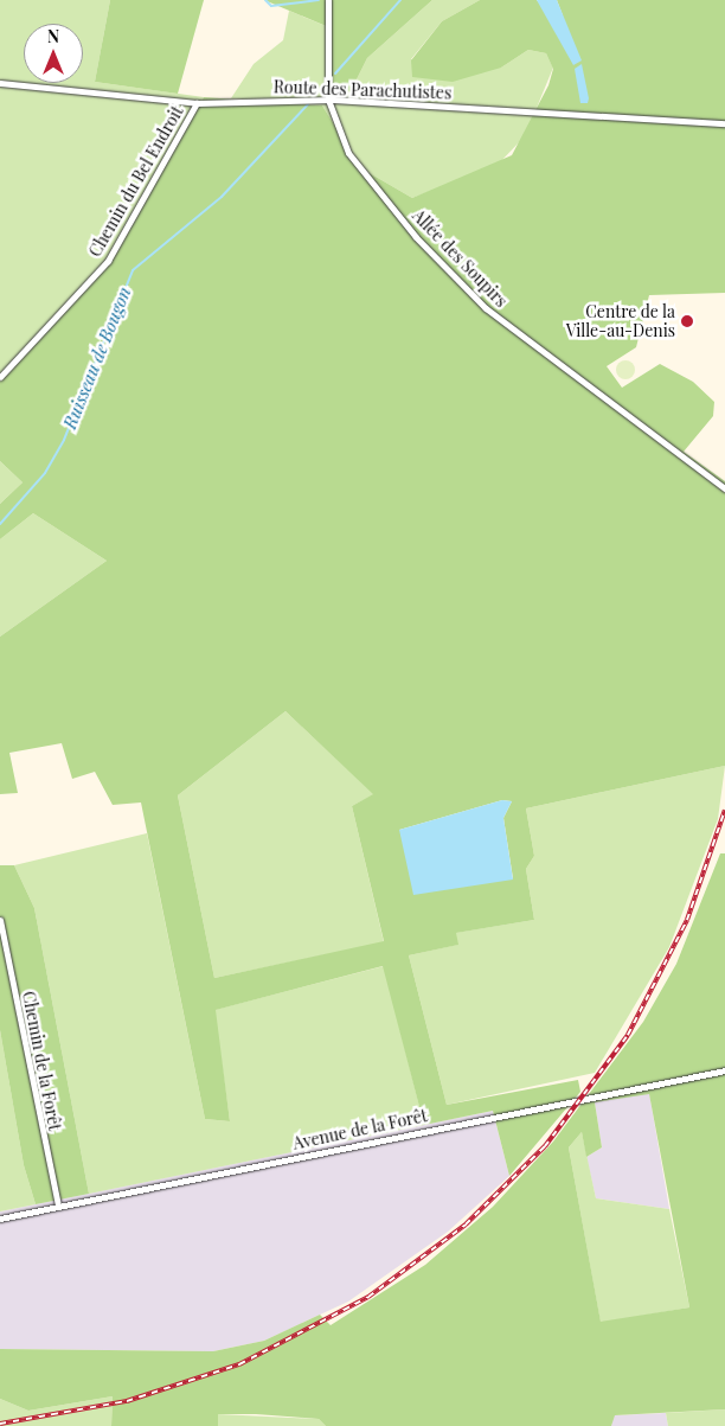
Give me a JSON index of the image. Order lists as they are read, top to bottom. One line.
{"streets":{"street":["Route des Parachutistes","Chemin du Bel Endroit","Allée des Soupirs","Chemin de la Forêt","Avenue de la Forêt"]},"crossings":[["Route des Parachutistes","Chemin du Bel Endroit"],["Route des Parachutistes","Allée des Soupirs"],["Chemin de la Forêt","Avenue de la Forêt"]],"water":["Ruisseau de Bougon"],"places":["Centre de la Ville-au-Denis"],"north":"top"}
